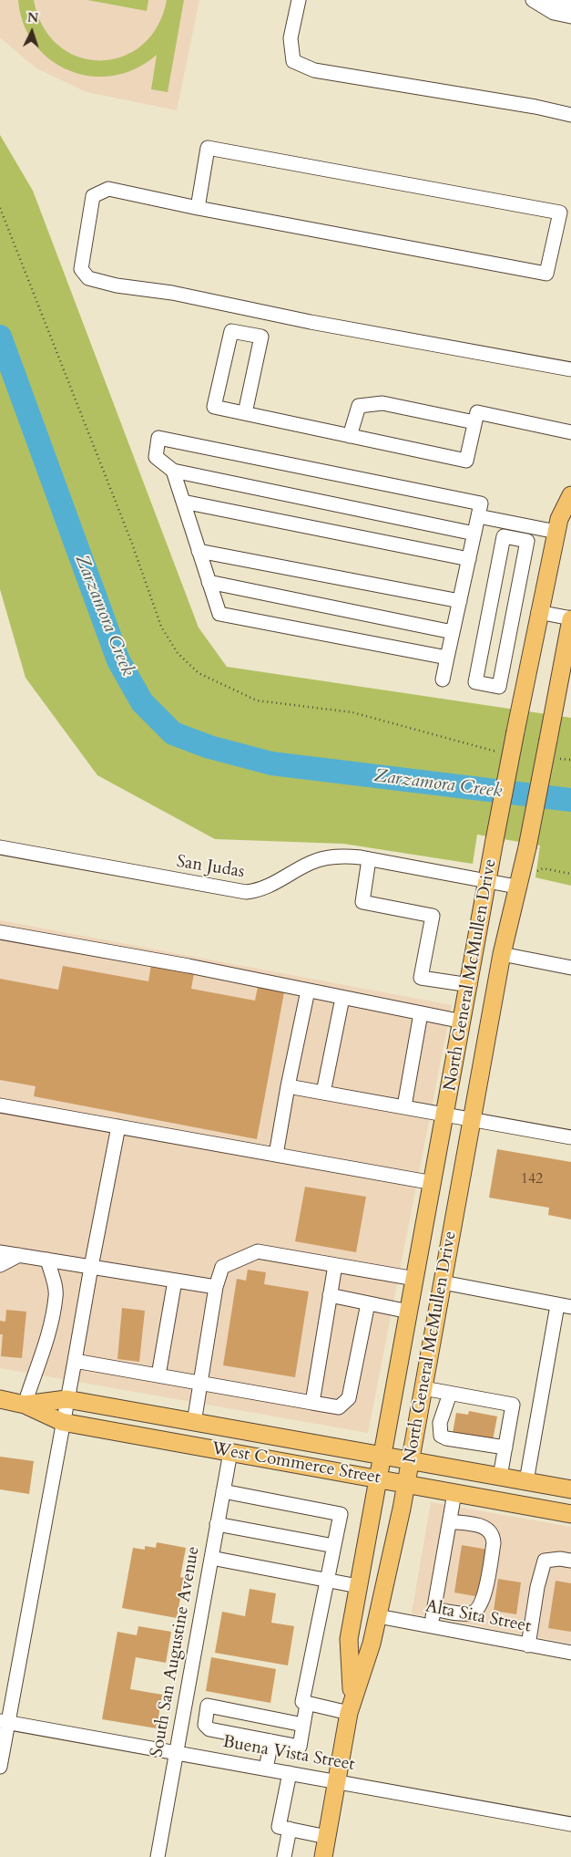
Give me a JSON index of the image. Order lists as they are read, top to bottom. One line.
{"streets":{"main road":["North General McMullen Drive","West Commerce Street"],"street":["San Judas","Alta Sita Street","South San Augustine Avenue","Buena Vista Street"]},"crossings":[["San Judas","North General McMullen Drive"],["North General McMullen Drive","West Commerce Street"],["North General McMullen Drive","Alta Sita Street"],["West Commerce Street","South San Augustine Avenue"],["South San Augustine Avenue","Buena Vista Street"]],"water":["Zarzamora Creek"],"house_numbers":["142"],"north":"top"}
